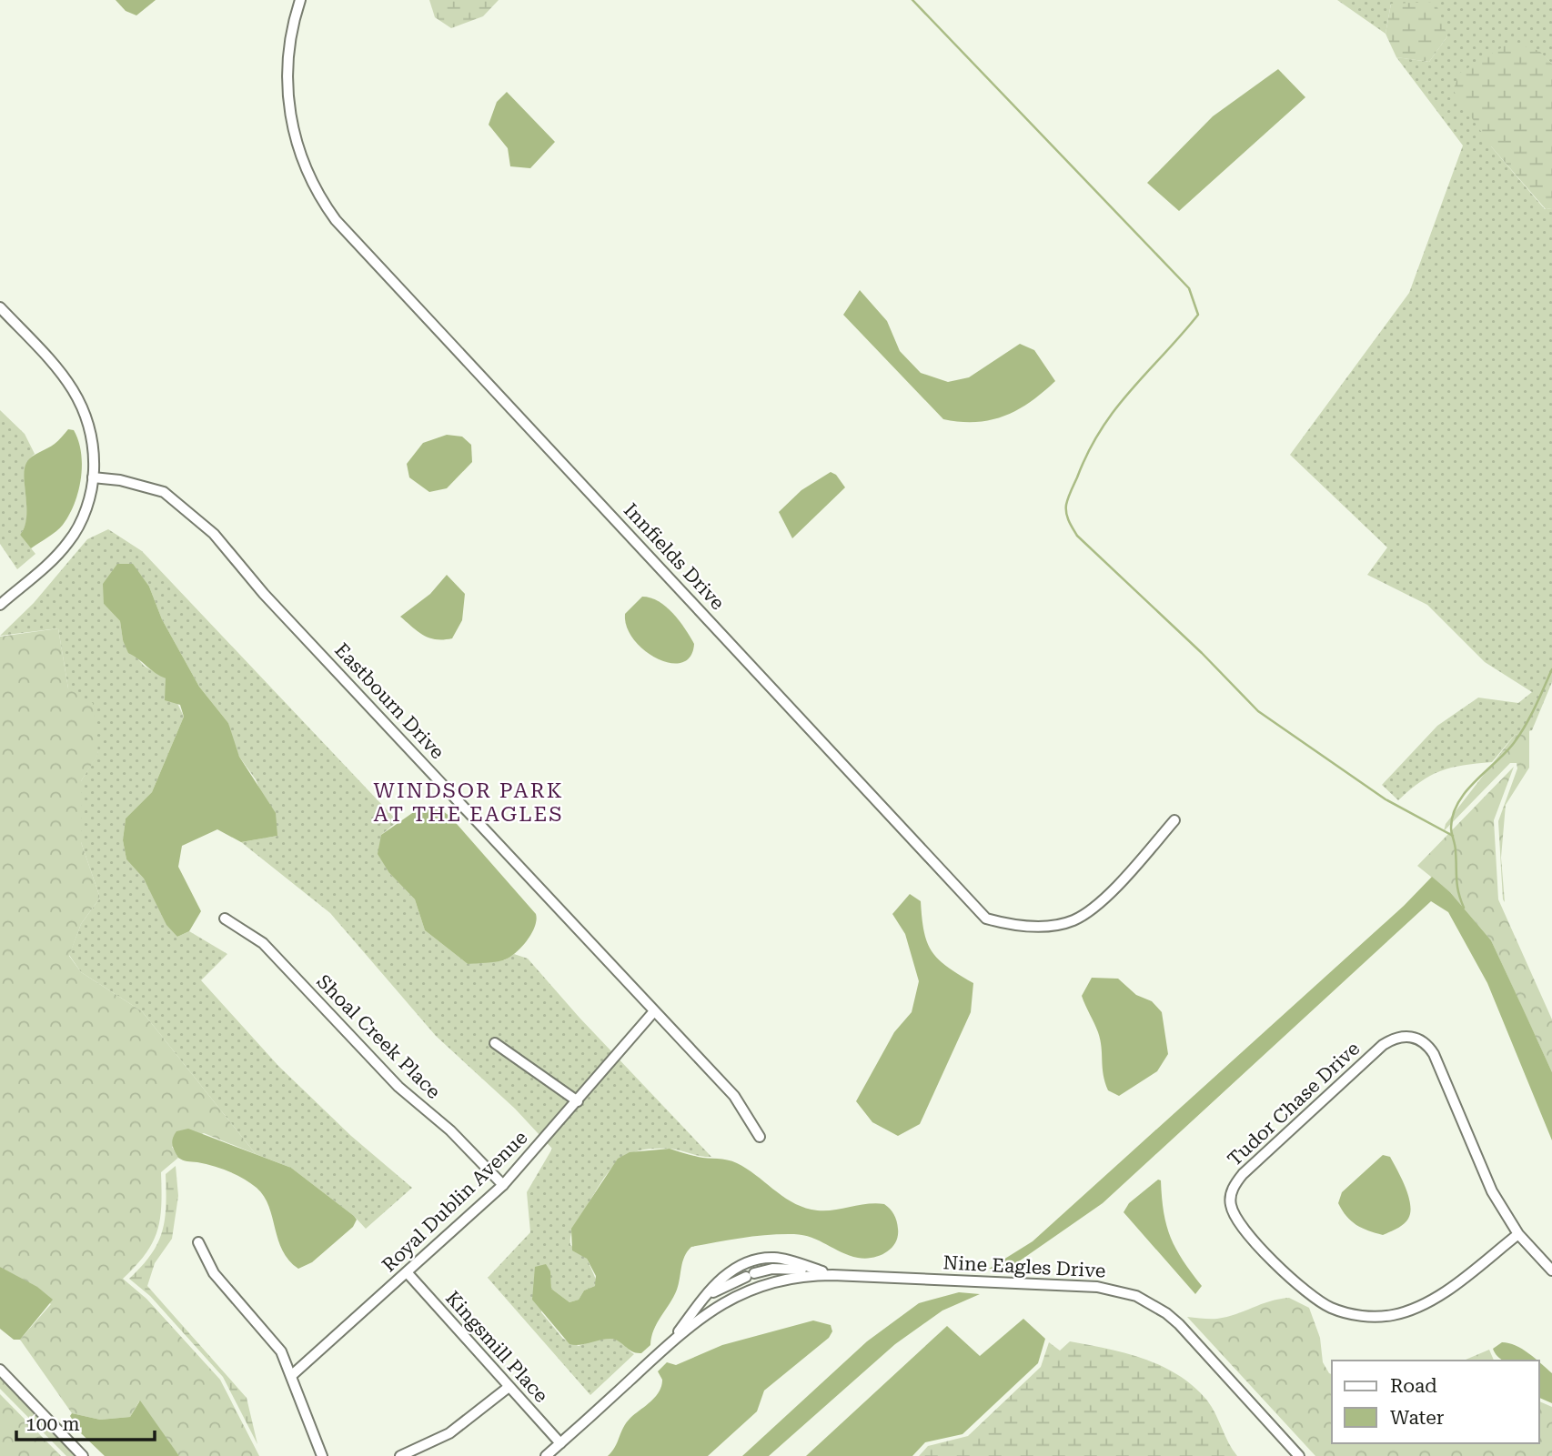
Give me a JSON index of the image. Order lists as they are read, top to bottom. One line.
{"streets":{"street":["Innfields Drive","Eastbourn Drive","Shoal Creek Place","Tudor Chase Drive","Royal Dublin Avenue","Nine Eagles Drive","Kingsmill Place"]},"crossings":[["Eastbourn Drive","Royal Dublin Avenue"],["Shoal Creek Place","Royal Dublin Avenue"],["Royal Dublin Avenue","Kingsmill Place"],["Nine Eagles Drive","Kingsmill Place"]],"districts":["WINDSOR PARK AT THE EAGLES"],"legend":["Road","Water"],"scale_bar":"100 m"}
